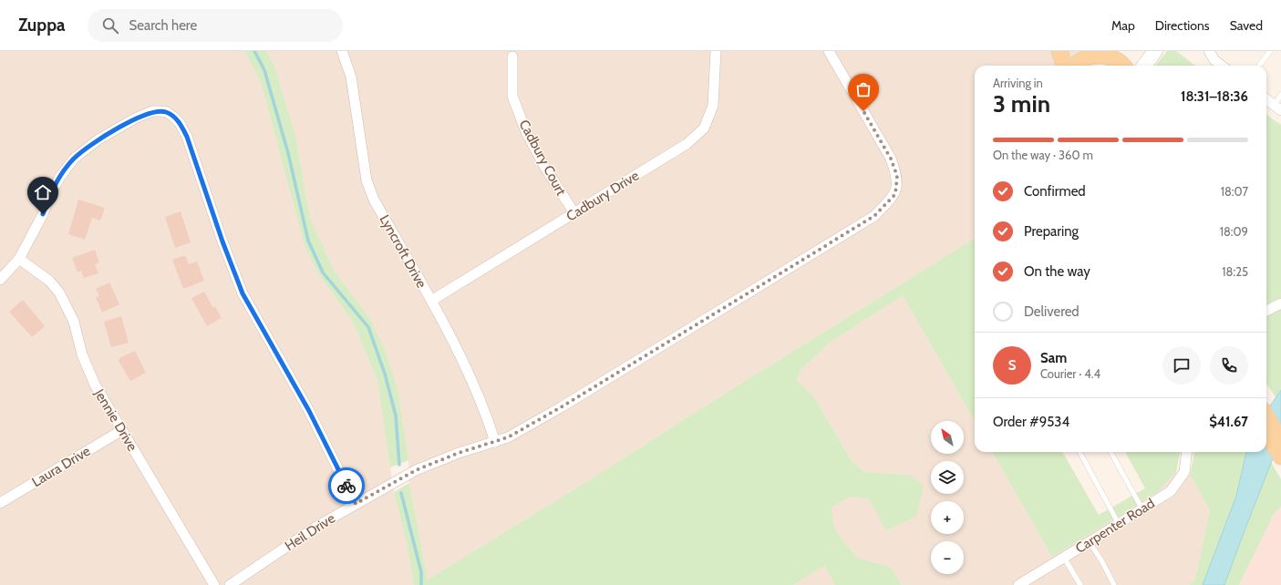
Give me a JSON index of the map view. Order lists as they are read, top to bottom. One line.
{"streets":{"street":["Cadbury Court","Cadbury Drive","Lyncroft Drive","Jennie Drive","Laura Drive","Carpenter Road","Heil Drive"]},"crossings":[["Cadbury Court","Cadbury Drive"],["Cadbury Drive","Lyncroft Drive"],["Lyncroft Drive","Heil Drive"],["Jennie Drive","Laura Drive"]],"north":"top left","page":{"header":"Zuppa","search":"Search here","nav":["Map","Directions","Saved"],"heading":["3 min","Arriving in","18:31–18:36"],"panel":["Sam","Courier · 4.4","Order #9534","$41.67"],"bar":"On the way · 360 m","list":[["Confirmed","18:07"],["Preparing","18:09"],["On the way","18:25"],"Delivered"],"round":"S","map_buttons":["+","−"]}}
